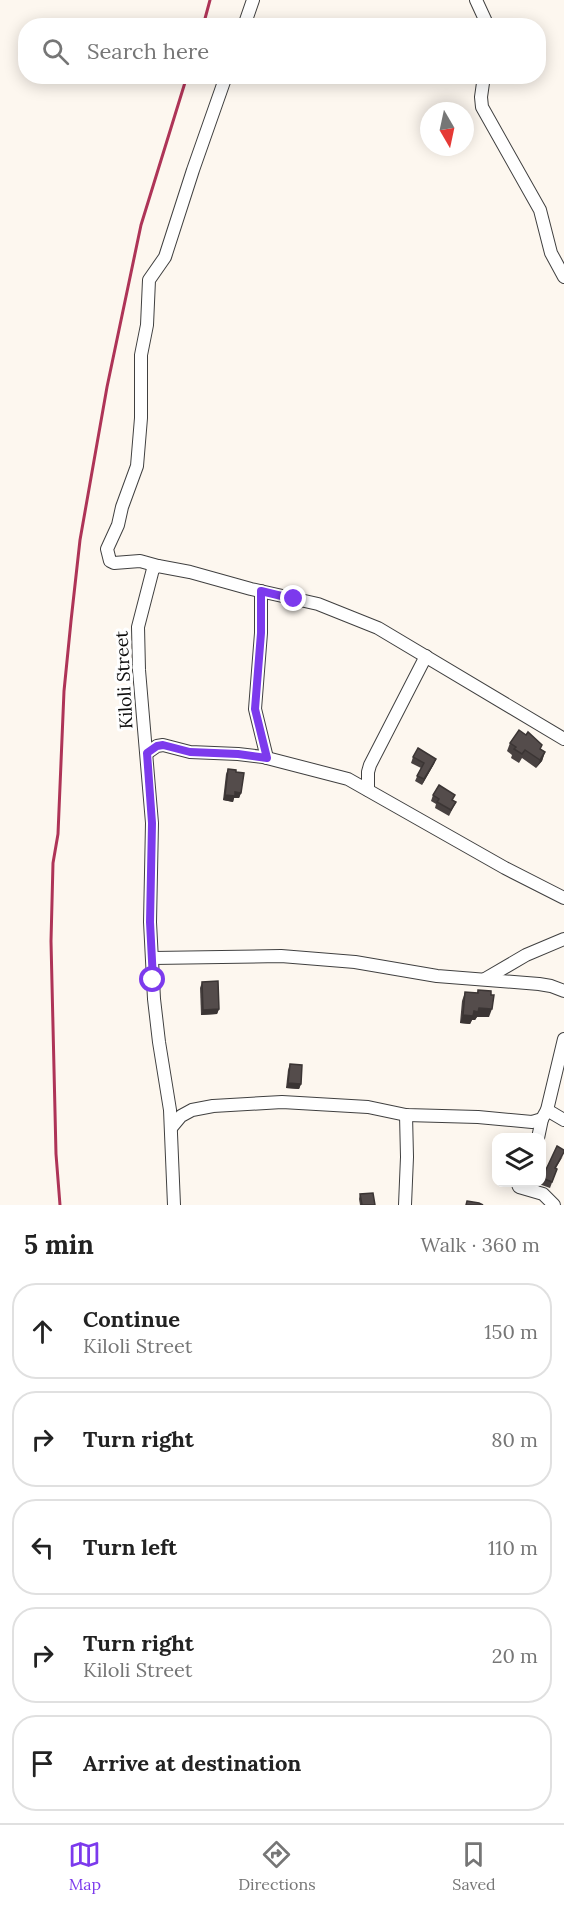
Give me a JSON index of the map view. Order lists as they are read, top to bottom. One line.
{"streets":{"street":["Kiloli Street"]},"north":"bottom","page":{"search":"Search here","heading":["5 min","Walk · 360 m"],"list":[["Continue","Kiloli Street","150 m"],["Turn right","80 m"],["Turn left","110 m"],["Turn right","Kiloli Street","20 m"],"Arrive at destination"],"nav":["Map","Directions","Saved"]}}
